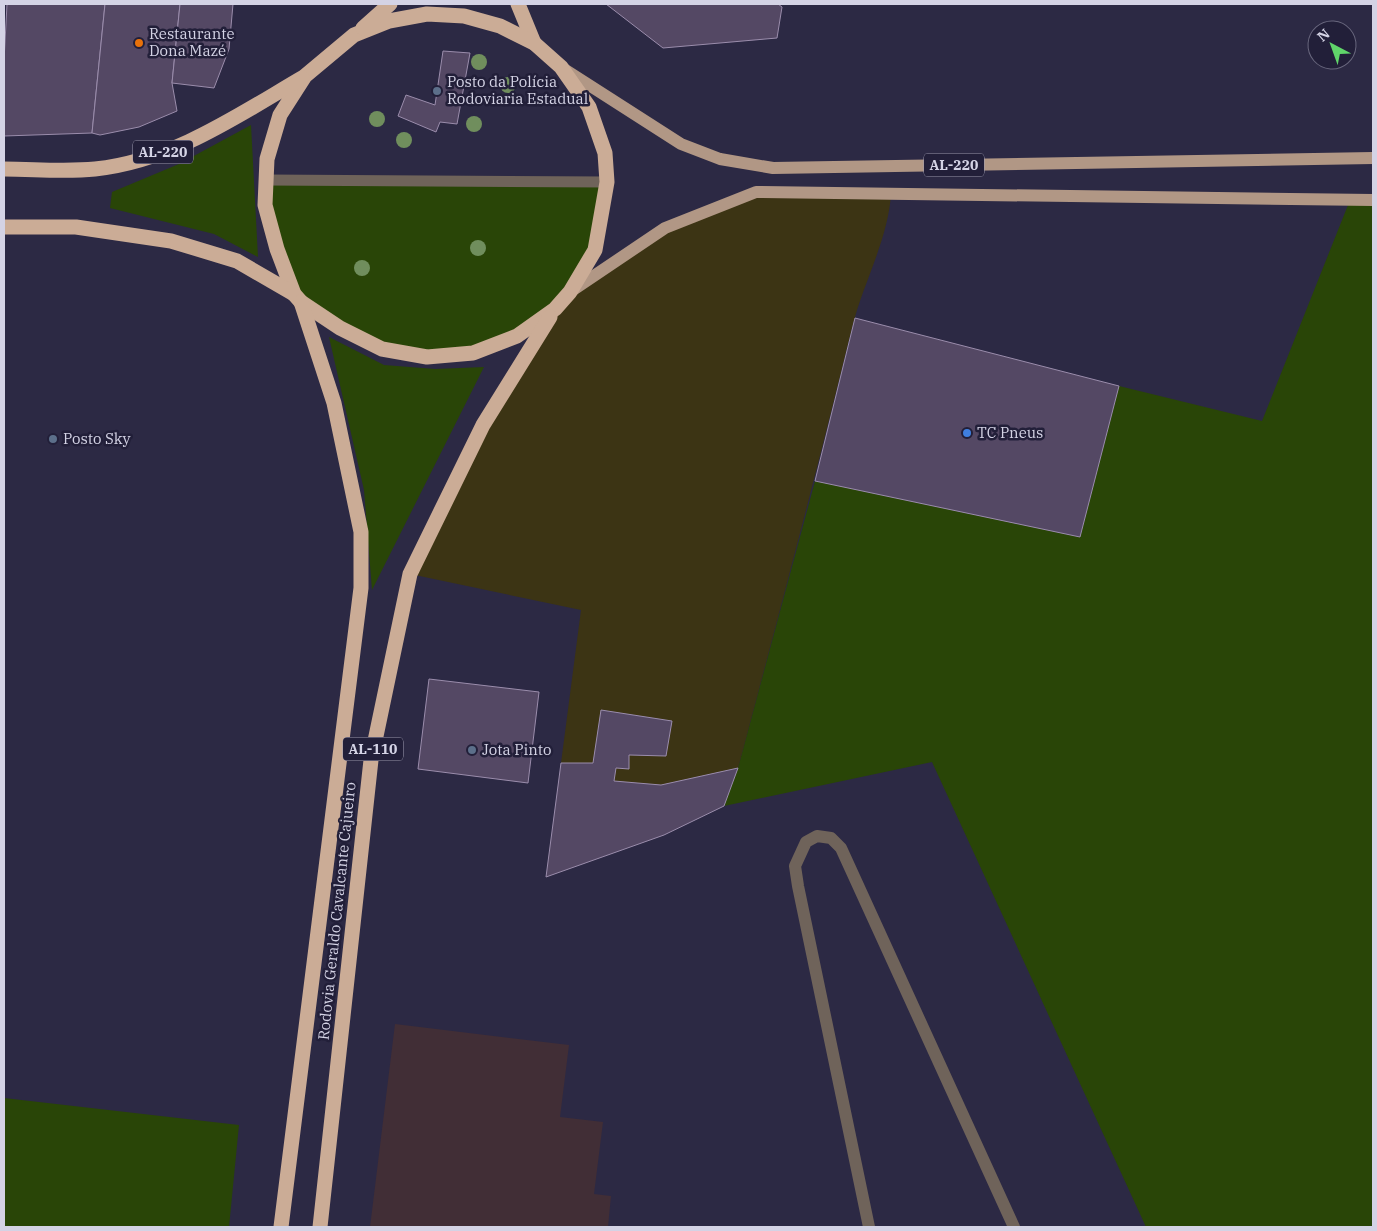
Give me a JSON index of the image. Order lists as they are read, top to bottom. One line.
{"streets":{"highway":["AL-220","AL-110","Rodovia Geraldo Cavalcante Cajueiro"]},"crossings":[["AL-220","Rodovia Geraldo Cavalcante Cajueiro"]],"places":["Restaurante Dona Mazé","Posto da Polícia Rodoviaria Estadual","TC Pneus","Posto Sky","Jota Pinto"],"north":"top left"}
